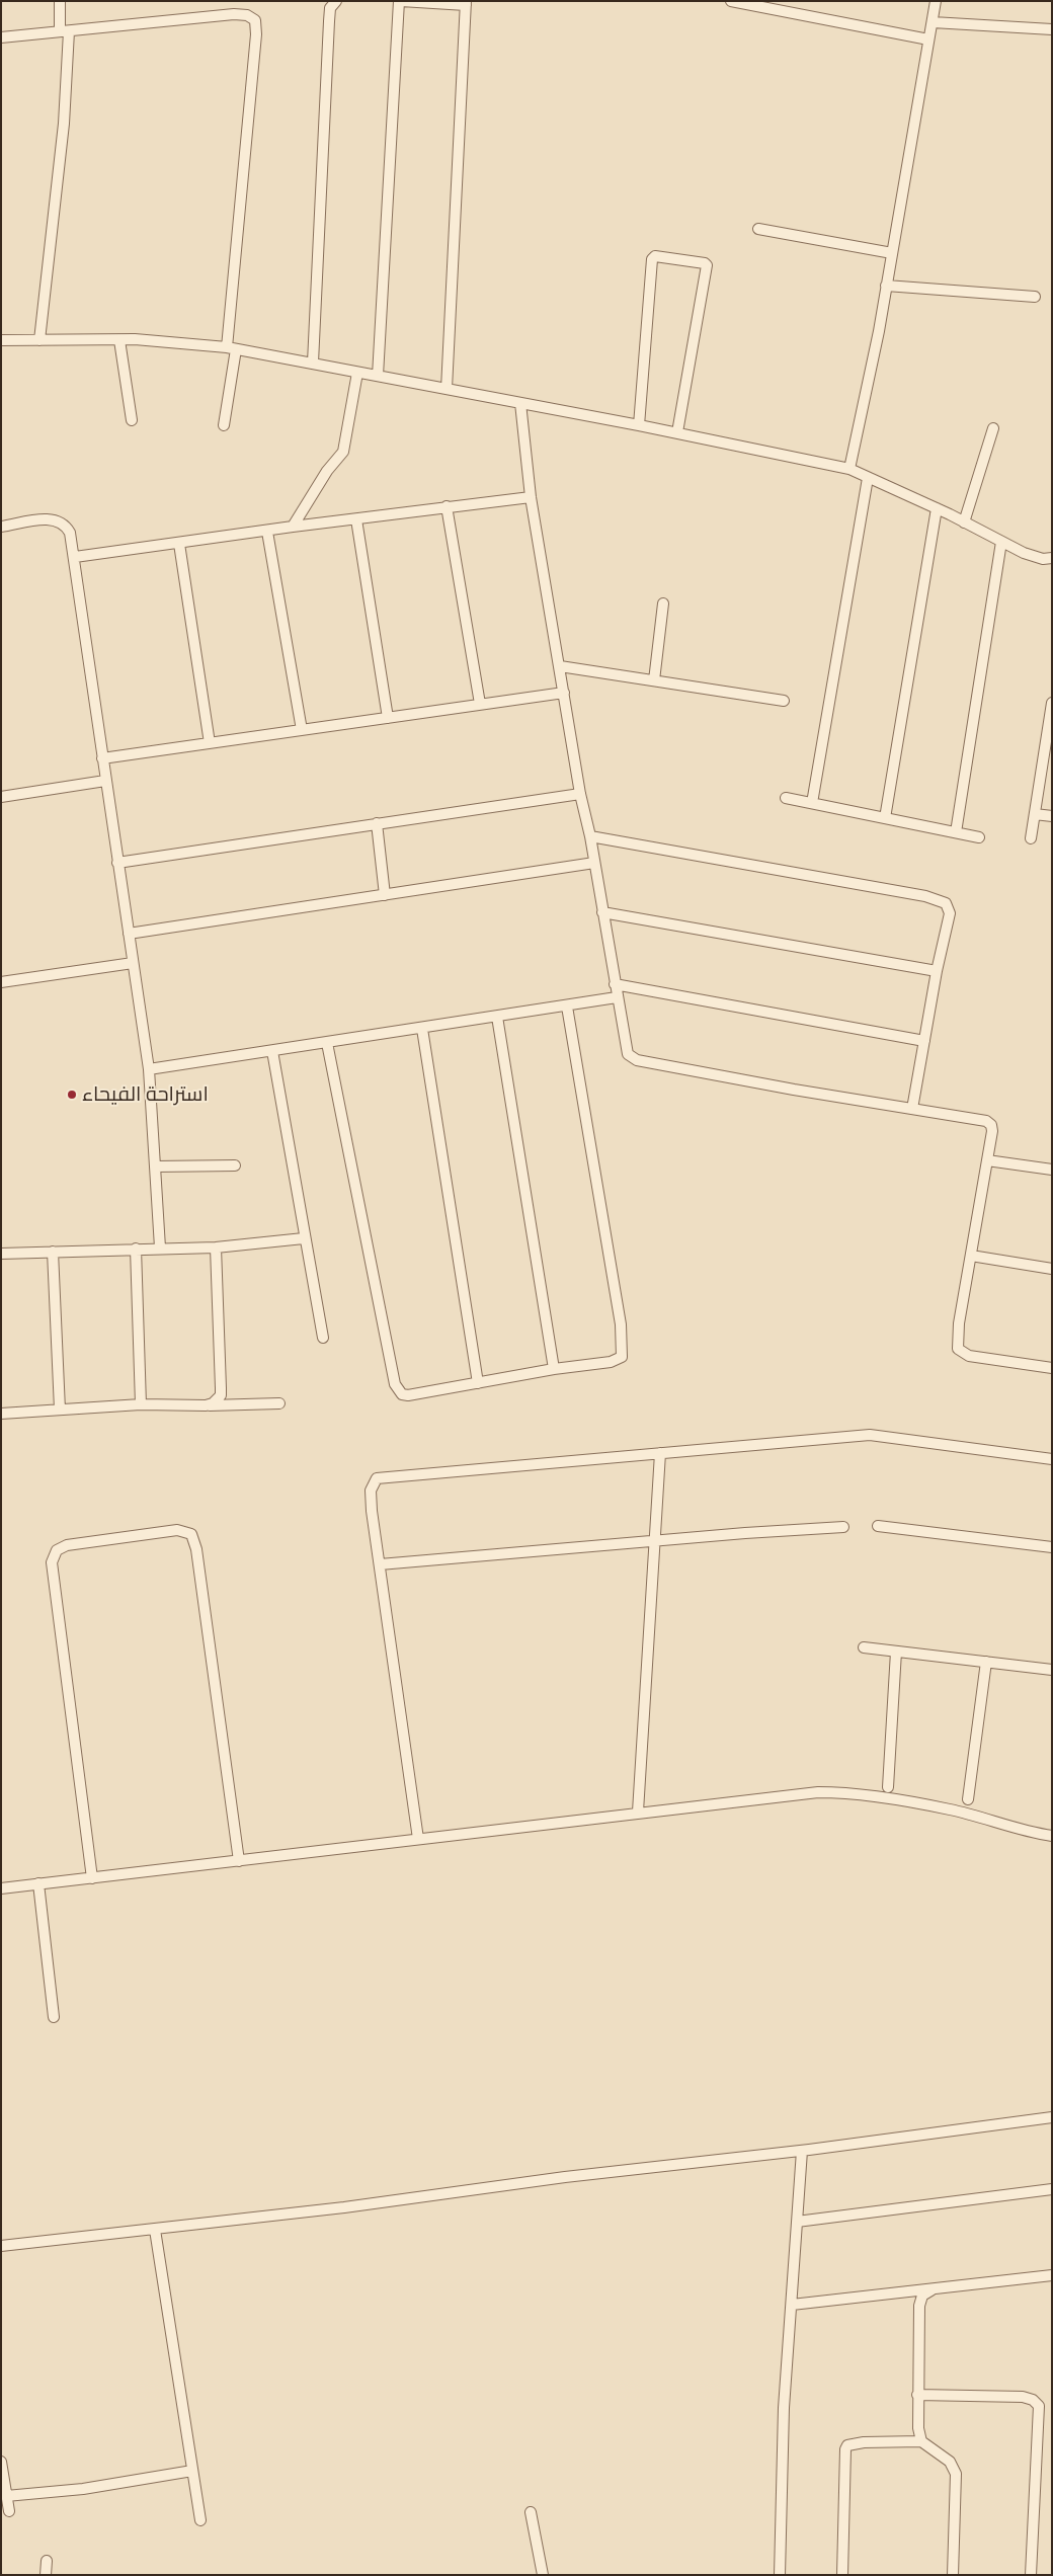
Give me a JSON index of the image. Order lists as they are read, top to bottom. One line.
{"places":["استراحة الفيحاء"]}
